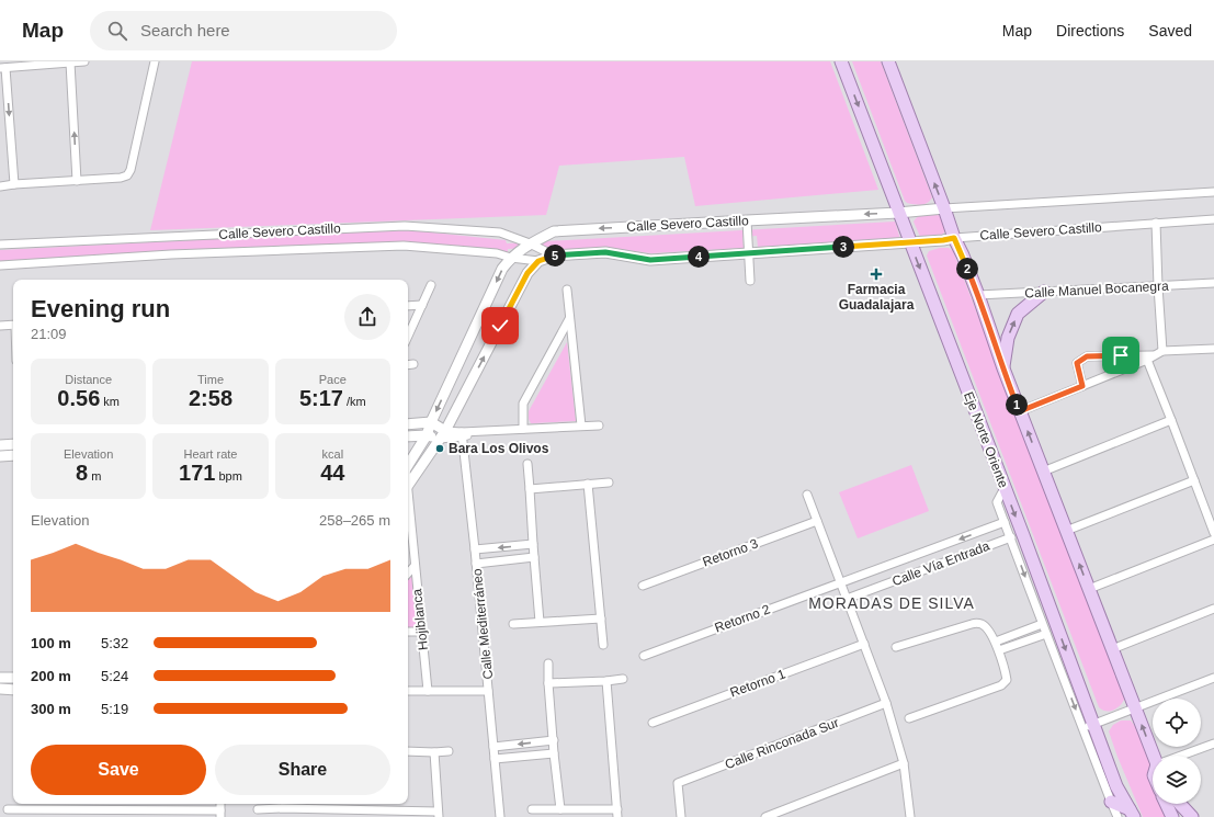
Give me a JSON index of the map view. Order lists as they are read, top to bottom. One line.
{"streets":{"main road":["Eje Norte Oriente"],"street":["Calle Severo Castillo","Calle Manuel Bocanegra","Retorno 3","Calle Vía Entrada","Retorno 2","Hojiblanca","Calle Mediterráneo","Retorno 1","Calle Rinconada Sur"]},"crossings":[["Calle Severo Castillo","Eje Norte Oriente"],["Calle Vía Entrada","Retorno 2"]],"districts":["MORADAS DE SILVA"],"places":{"health":["Farmacia Guadalajara"],"other":["Bara Los Olivos"]},"page":{"header":"Map","search":"Search here","nav":["Map","Directions","Saved"],"pins":["3","5","4","2","1"],"heading":["Evening run","21:09"],"stats":[["Distance","0.56 km"],["Time","2:58"],["Pace","5:17 /km"],["Elevation","8 m"],["Heart rate","171 bpm"],["kcal","44"]],"chart":["Elevation","258–265 m"],"list":[{"name":"100 m","note":"5:32"},{"name":"200 m","note":"5:24"},{"name":"300 m","note":"5:19"}],"buttons":["Save","Share"]}}
